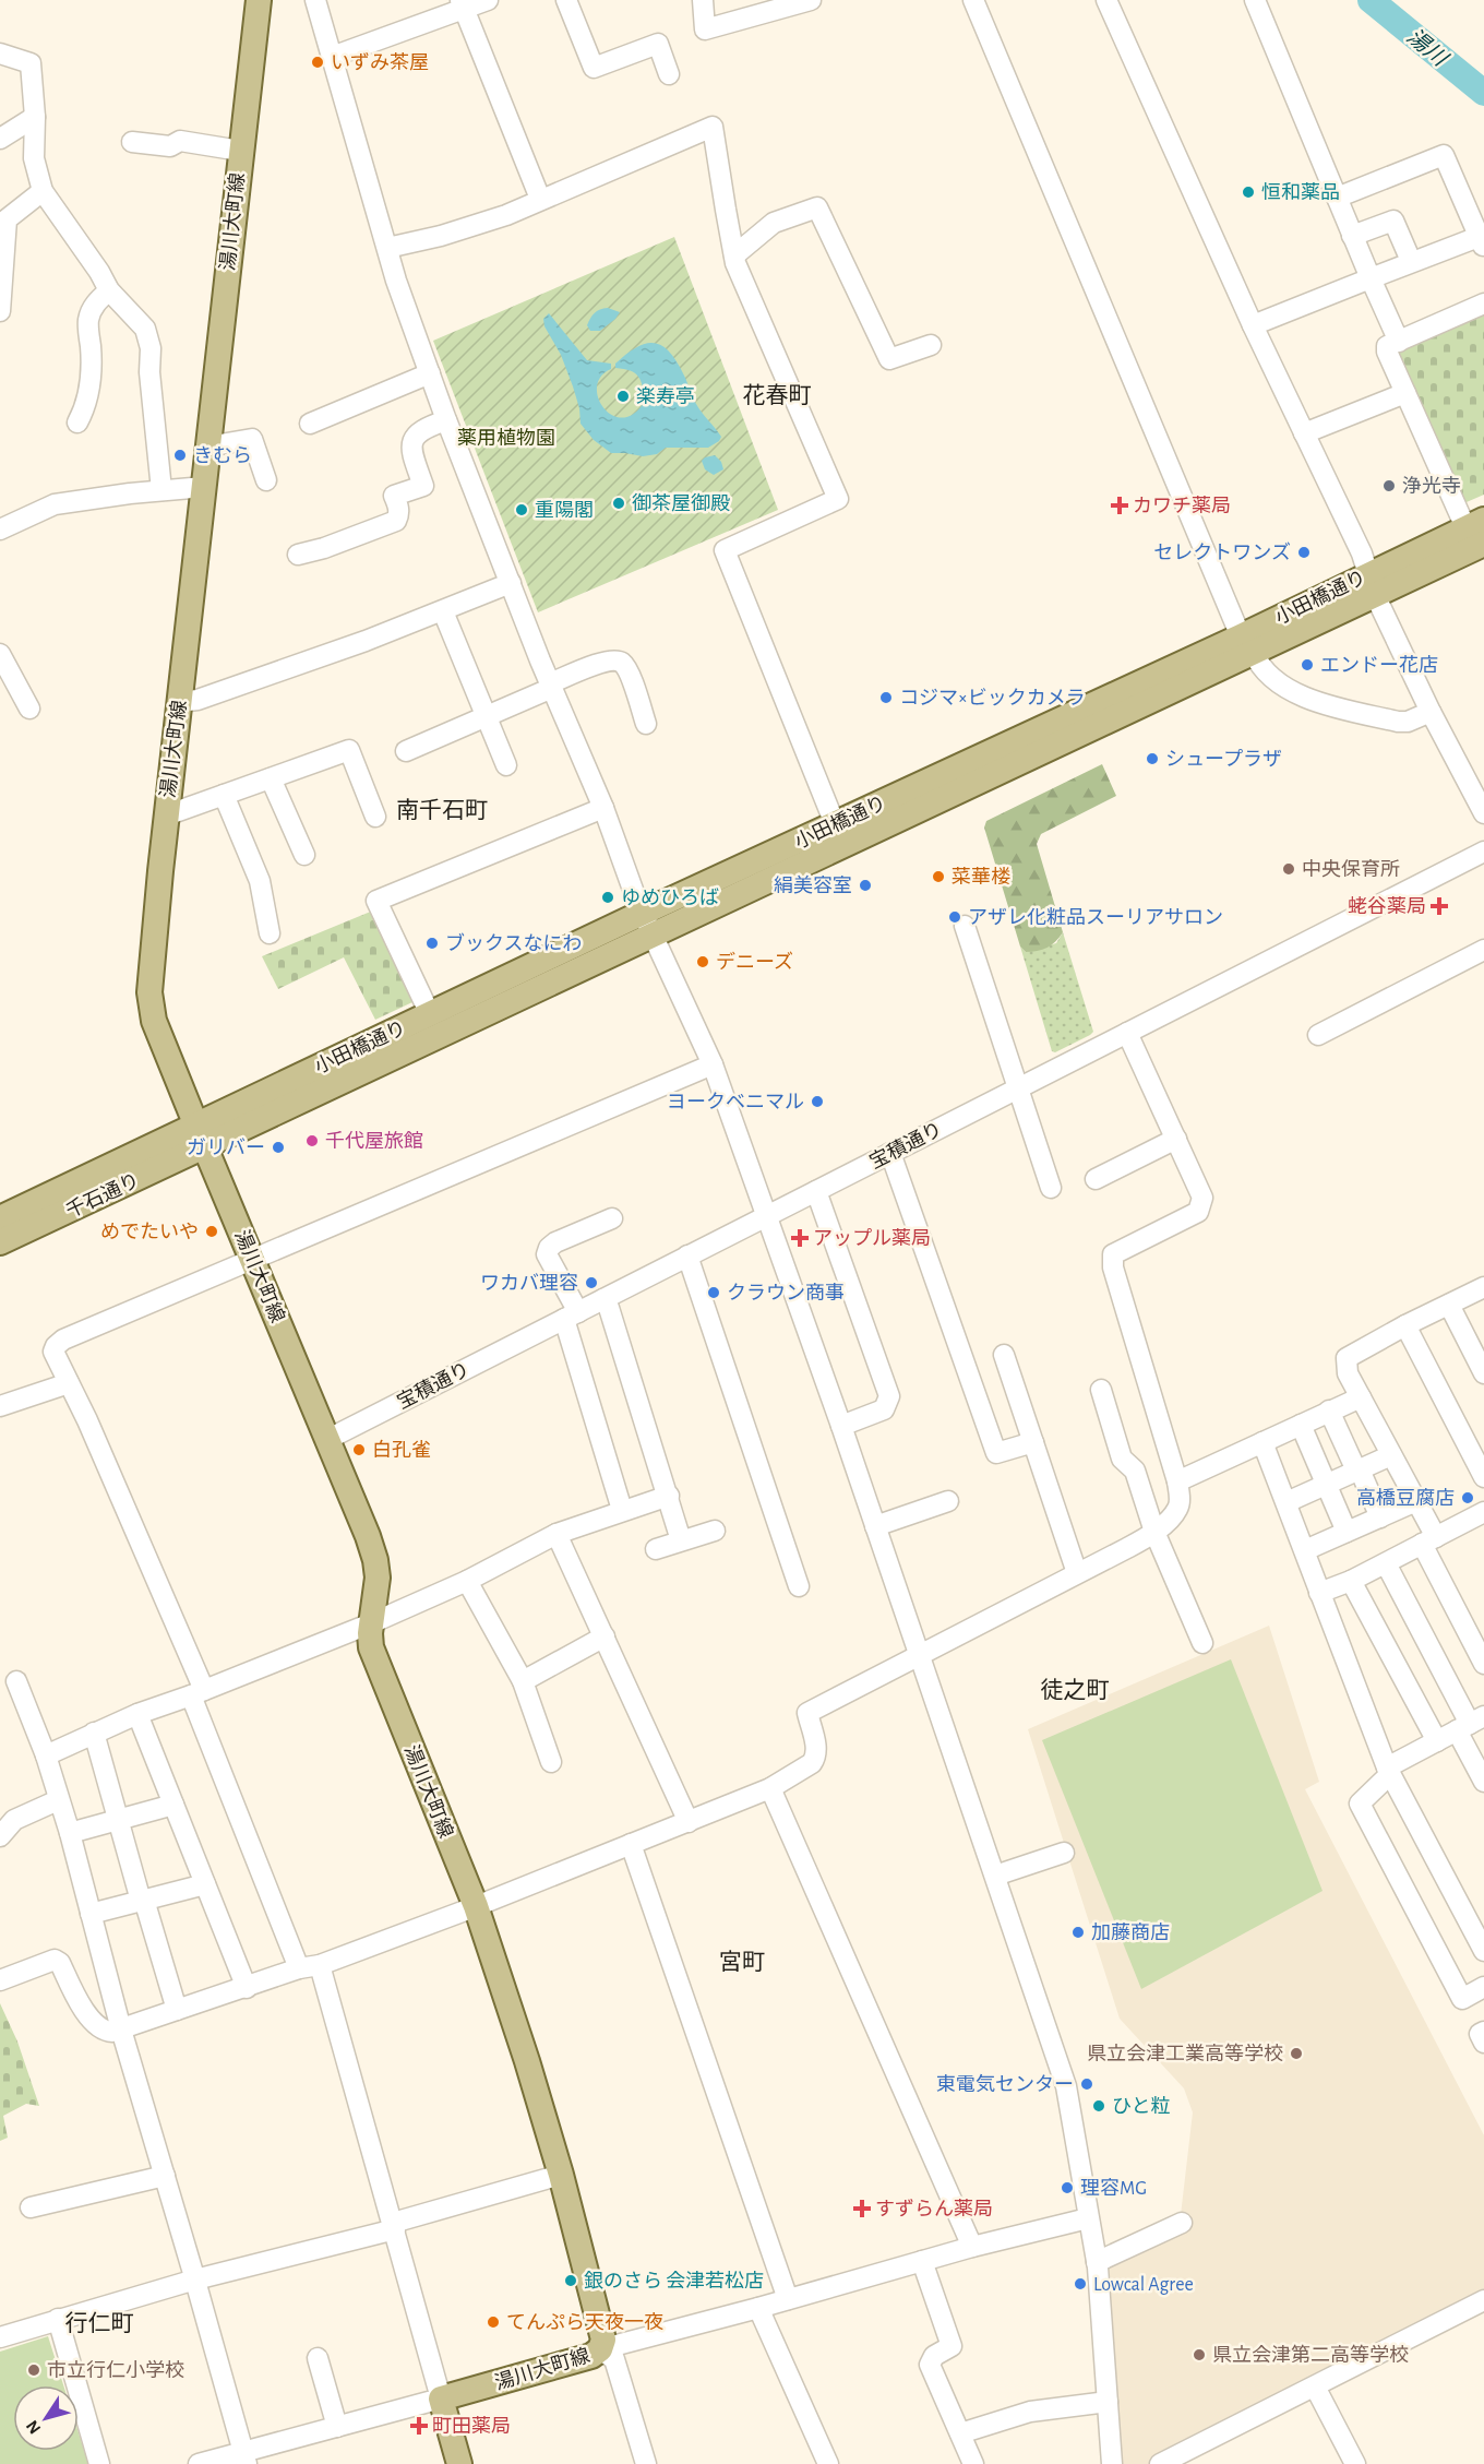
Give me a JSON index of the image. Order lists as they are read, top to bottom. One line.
{"streets":{"main road":["湯川大町線","小田橋通り","千石通り"],"street":["宝積通り"]},"crossings":[["湯川大町線","小田橋通り"],["湯川大町線","宝積通り"],["湯川大町線","千石通り"],["小田橋通り","千石通り"]],"districts":["花春町","南千石町","徒之町","宮町","行仁町"],"water":["湯川"],"parks":["薬用植物園"],"places":{"other":["いずみ茶屋","恒和薬品","楽寿亭","きむら","浄光寺","御茶屋御殿","重陽閣","セレクトワンズ","エンドー花店","コジマ×ビックカメラ","シュープラザ","中央保育所","菜華楼","絹美容室","ゆめひろば","アザレ化粧品スーリアサロン","ブックスなにわ","デニーズ","ヨークベニマル","千代屋旅館","ガリバー","めでたいや","ワカバ理容","クラウン商事","白孔雀","高橋豆腐店","加藤商店","県立会津工業高等学校","東電気センター","ひと粒","理容MG","銀のさら 会津若松店","Lowcal Agree","てんぷら天夜一夜","県立会津第二高等学校","市立行仁小学校"],"health":["カワチ薬局","蛯谷薬局","アップル薬局","すずらん薬局","町田薬局"]},"north":"bottom left"}
